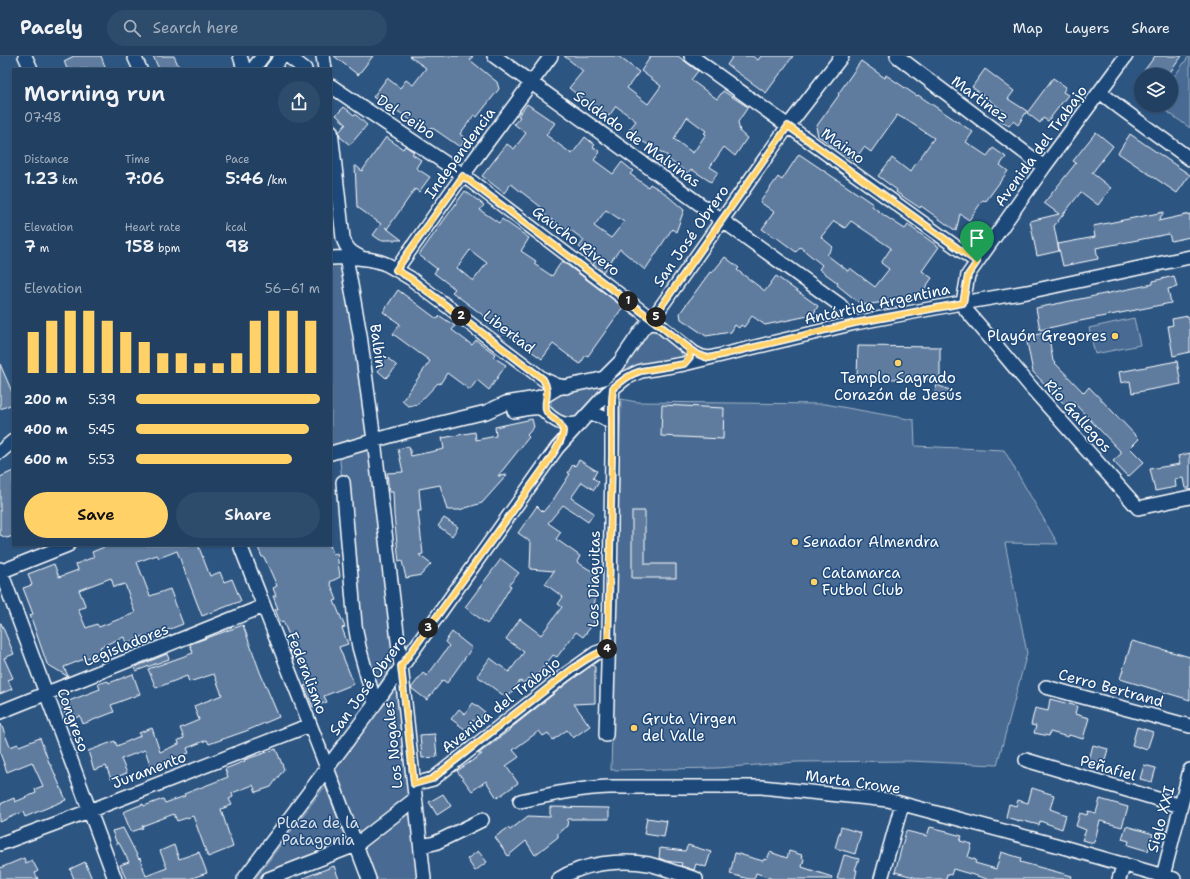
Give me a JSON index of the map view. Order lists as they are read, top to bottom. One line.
{"streets":{"street":["Martinez","Del Ceibo","Soldado de Malvinas","Maimo","Avenida del Trabajo","Independencia","San José Obrero","Gaucho Rivero","Antártida Argentina","Libertad","Balbín","Río Gallegos","Los Diaguitas","Legisladores","Federalismo","Cerro Bertrand","Congreso","Los Nogales","Peñafiel","Juramento","Marta Crowe","Siglo XXI"]},"crossings":[["Martinez","Avenida del Trabajo"],["Del Ceibo","Independencia"],["Del Ceibo","Gaucho Rivero"],["Soldado de Malvinas","Independencia"],["Soldado de Malvinas","San José Obrero"],["Soldado de Malvinas","Antártida Argentina"],["Maimo","Avenida del Trabajo"],["Maimo","San José Obrero"],["Avenida del Trabajo","Antártida Argentina"],["Avenida del Trabajo","Río Gallegos"],["Avenida del Trabajo","Los Diaguitas"],["Avenida del Trabajo","Los Nogales"],["Independencia","Gaucho Rivero"],["Independencia","Libertad"],["San José Obrero","Gaucho Rivero"],["San José Obrero","Antártida Argentina"],["San José Obrero","Los Diaguitas"],["San José Obrero","Federalismo"],["San José Obrero","Los Nogales"],["Gaucho Rivero","Antártida Argentina"],["Antártida Argentina","Río Gallegos"],["Balbín","Los Nogales"],["Legisladores","Federalismo"],["Legisladores","Congreso"],["Federalismo","Juramento"],["Congreso","Juramento"],["Peñafiel","Siglo XXI"],["Marta Crowe","Siglo XXI"]],"parks":["Plaza de la Patagonia"],"places":["Playón Gregores","Templo Sagrado Corazón de Jesús","Senador Almendra","Catamarca Futbol Club","Gruta Virgen del Valle"],"page":{"header":"Pacely","search":"Search here","nav":["Map","Layers","Share"],"heading":["Morning run","07:48"],"stats":[["Distance","1.23 km"],["Time","7:06"],["Pace","5:46 /km"],["Elevation","7 m"],["Heart rate","158 bpm"],["kcal","98"]],"chart":["Elevation","56–61 m"],"pins":["1","2","5","3","4"],"list":[{"name":"200 m","note":"5:39"},{"name":"400 m","note":"5:45"},{"name":"600 m","note":"5:53"}],"buttons":["Save","Share"]}}
